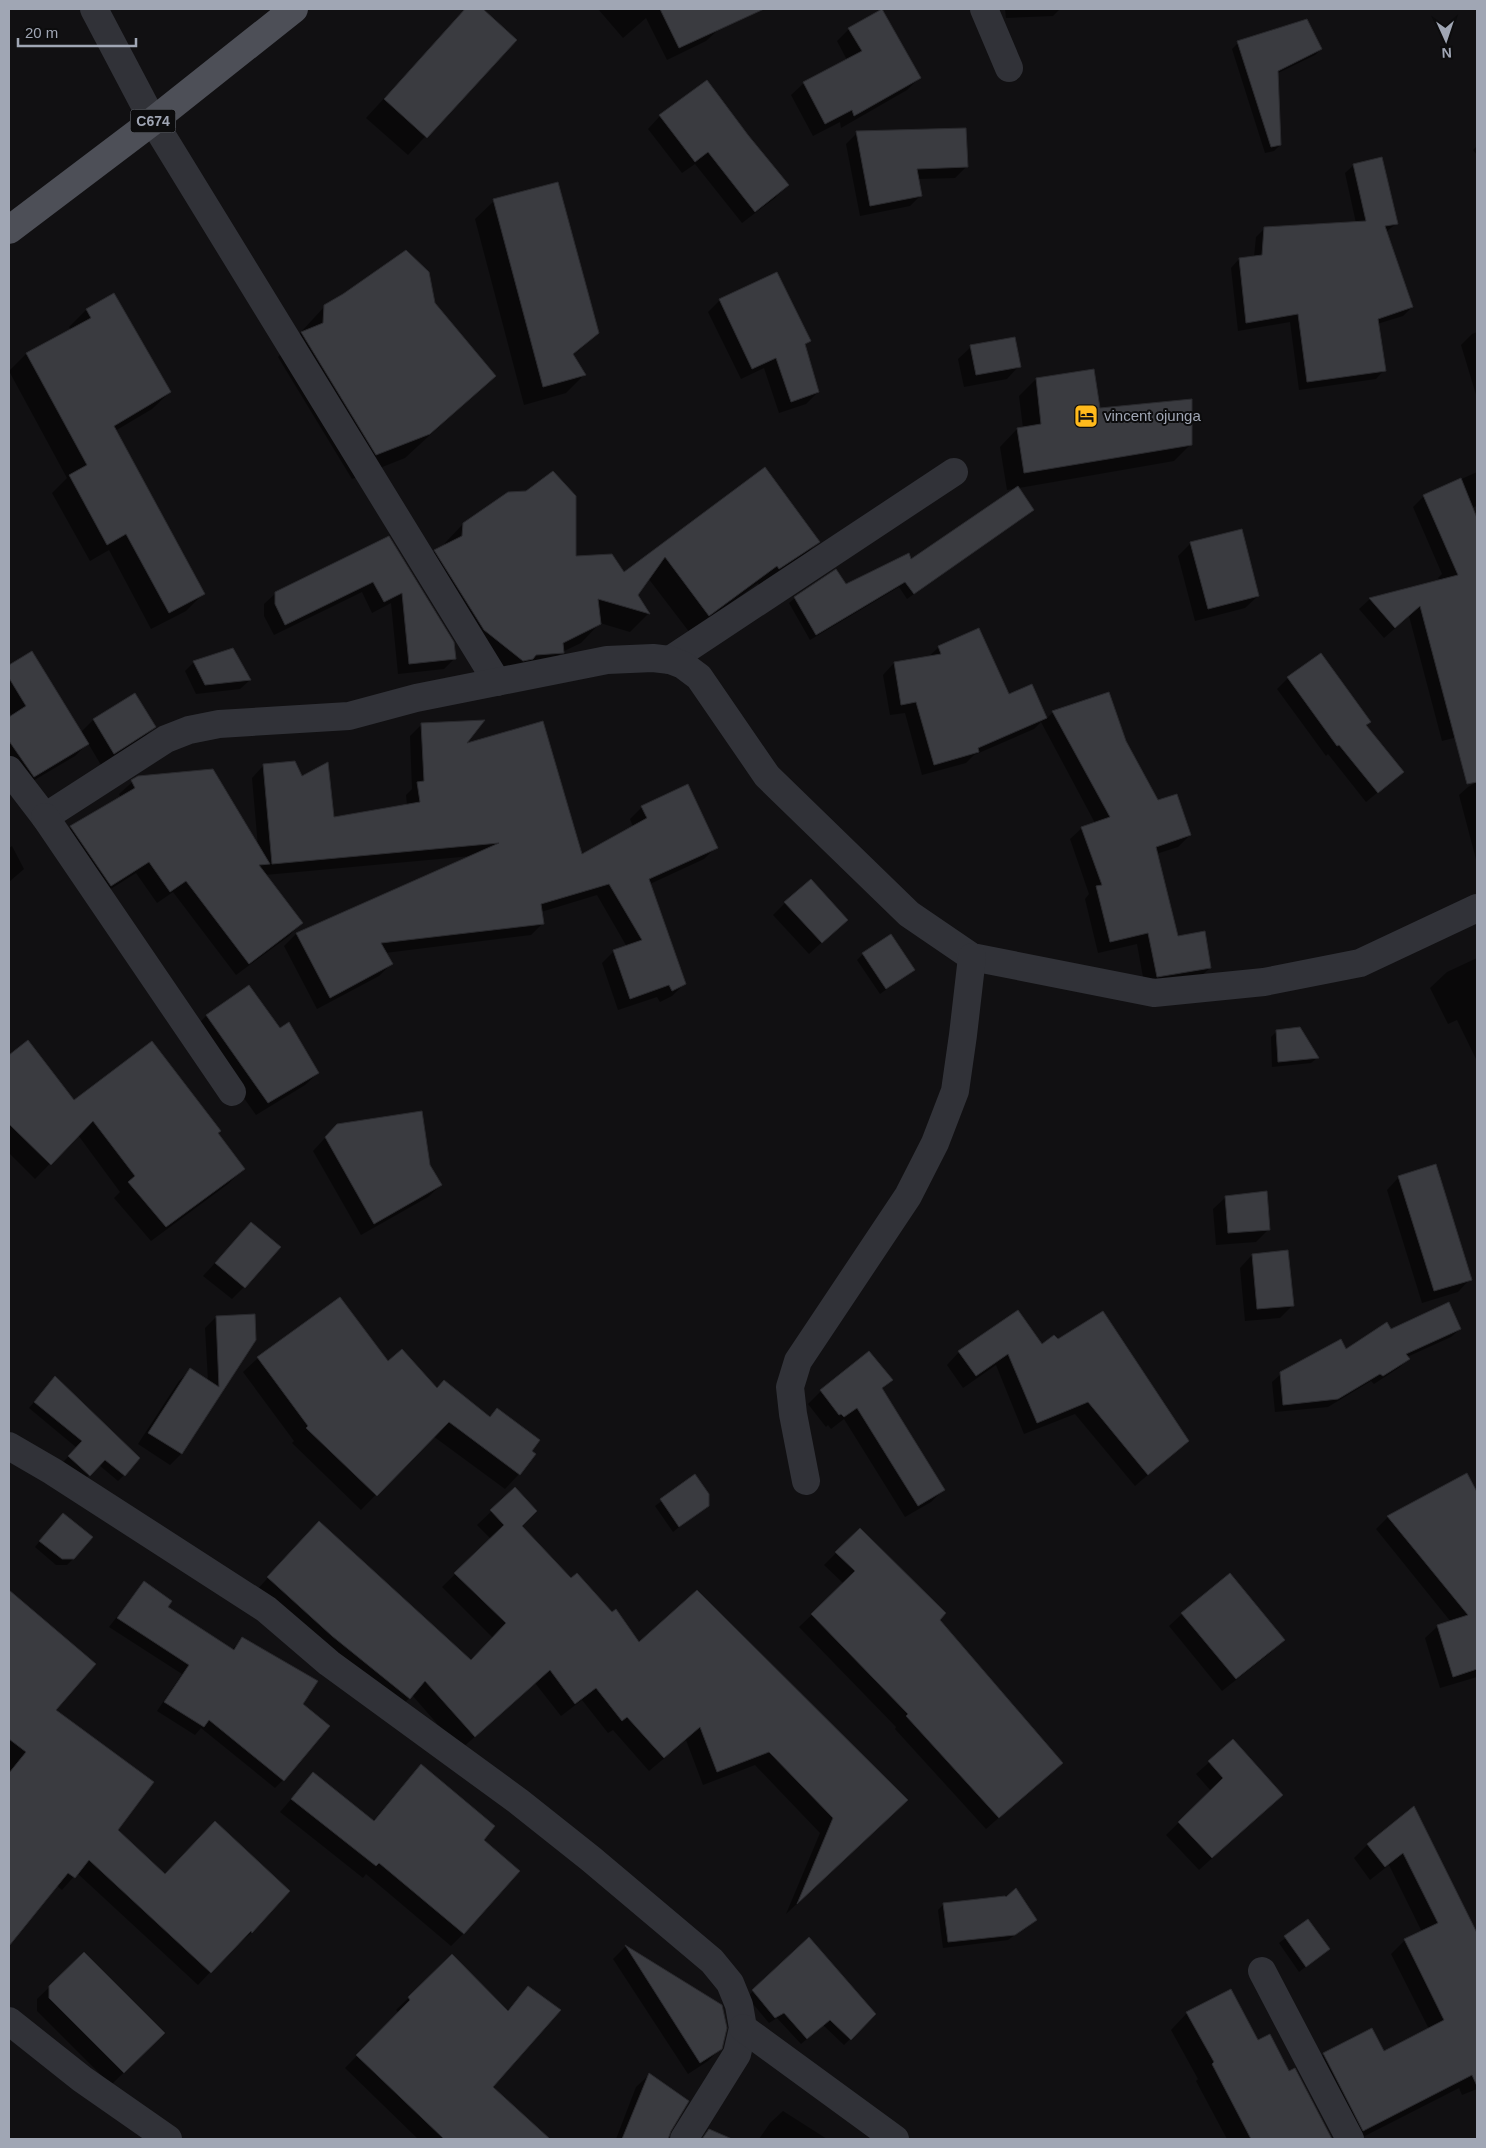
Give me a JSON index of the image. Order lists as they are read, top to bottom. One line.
{"streets":{"main road":["C674"]},"places":{"hotel":["vincent ojunga"]},"scale_bar":"20 m","north":"bottom"}
